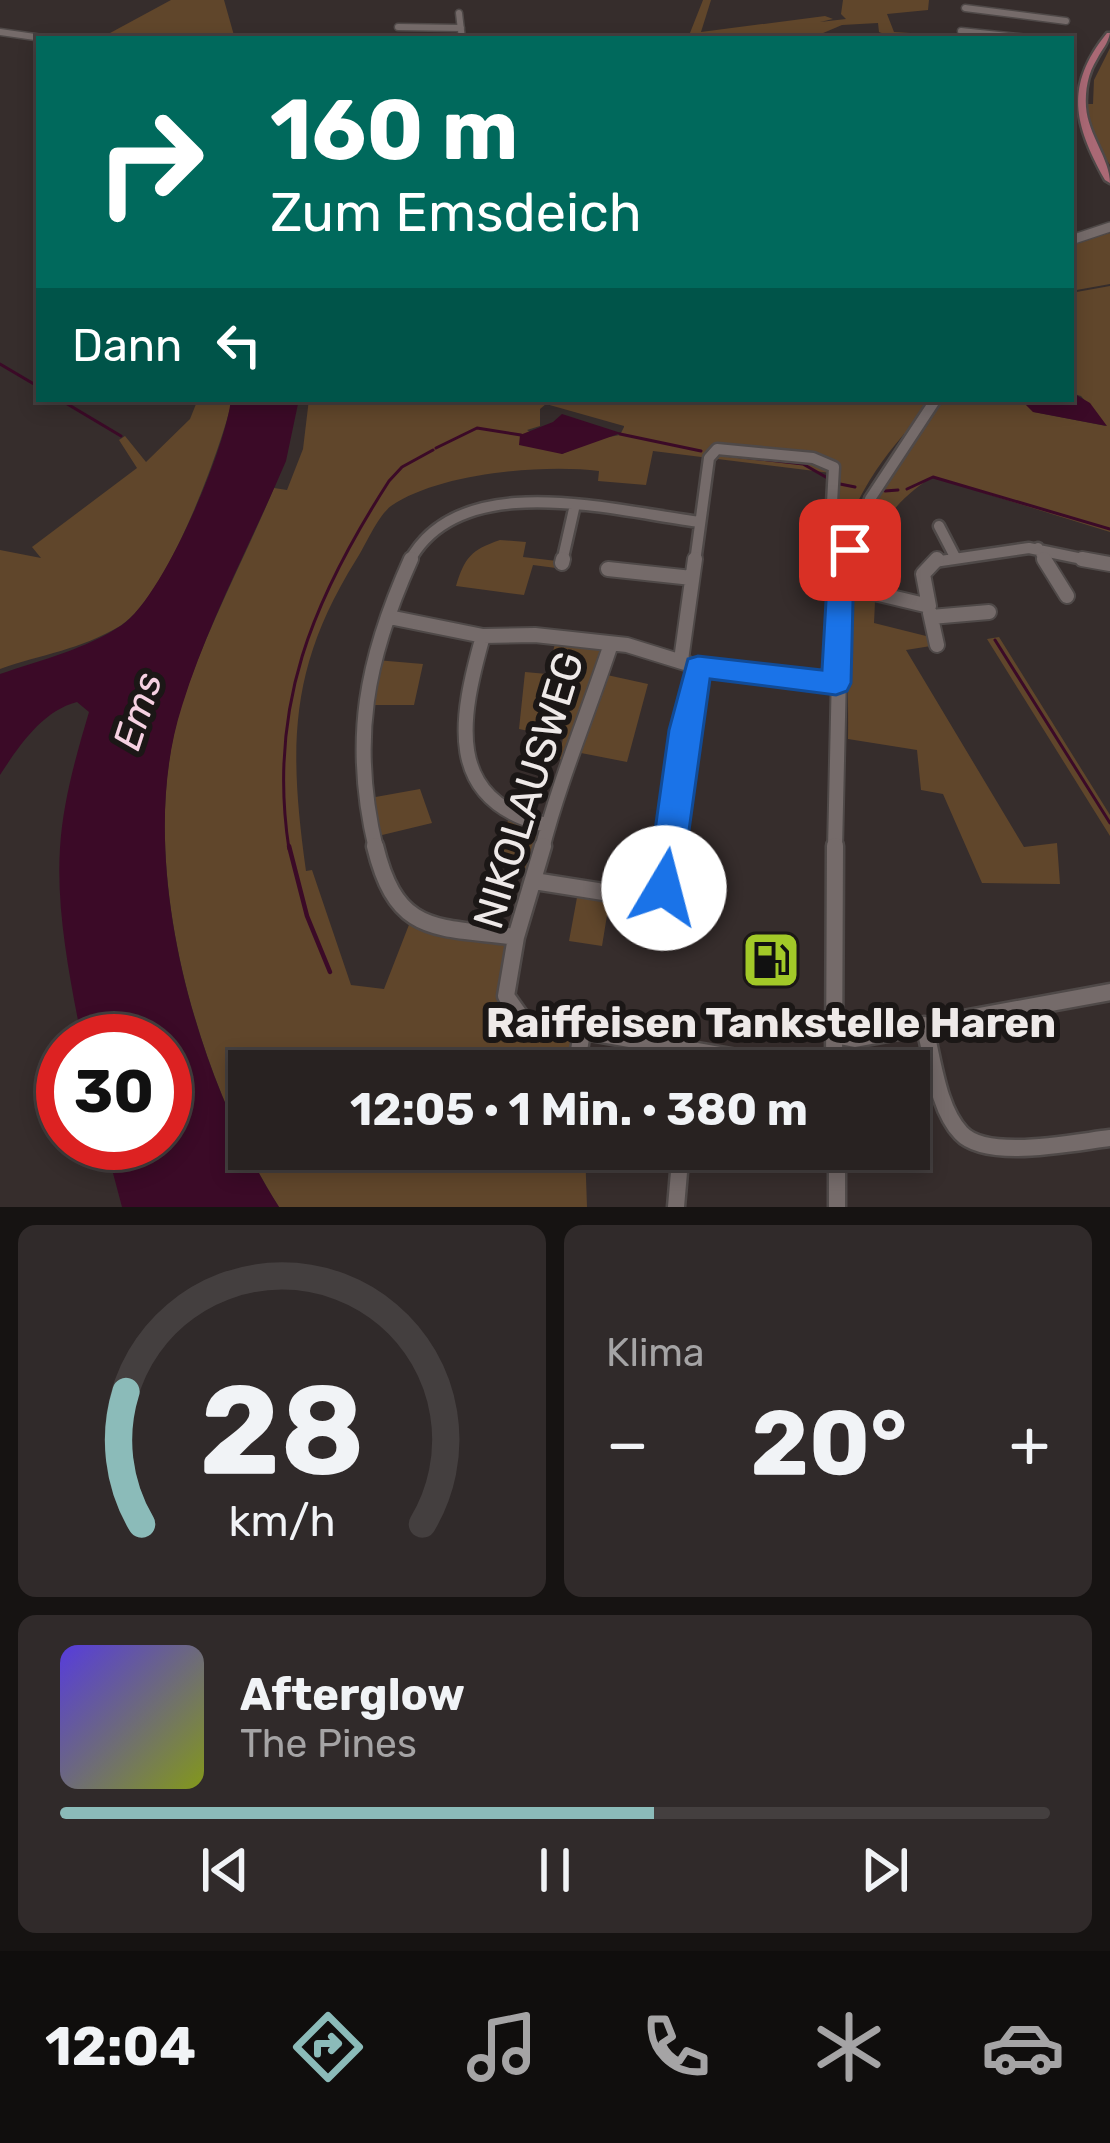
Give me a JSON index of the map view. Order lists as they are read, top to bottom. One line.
{"streets":{"street":["NIKOLAUSWEG"]},"water":["Ems"],"places":{"fuel station":["Raiffeisen Tankstelle Haren"]},"page":{"turn":["160 m","Zum Emsdeich"],"then":"Dann","limit":"30","trip":"12:05 · 1 Min. · 380 m","tile":"Klima","heat":["−","20°","+"],"song":["Afterglow","The Pines"],"tabs":"12:04","gauge":["28","km/h"]}}
